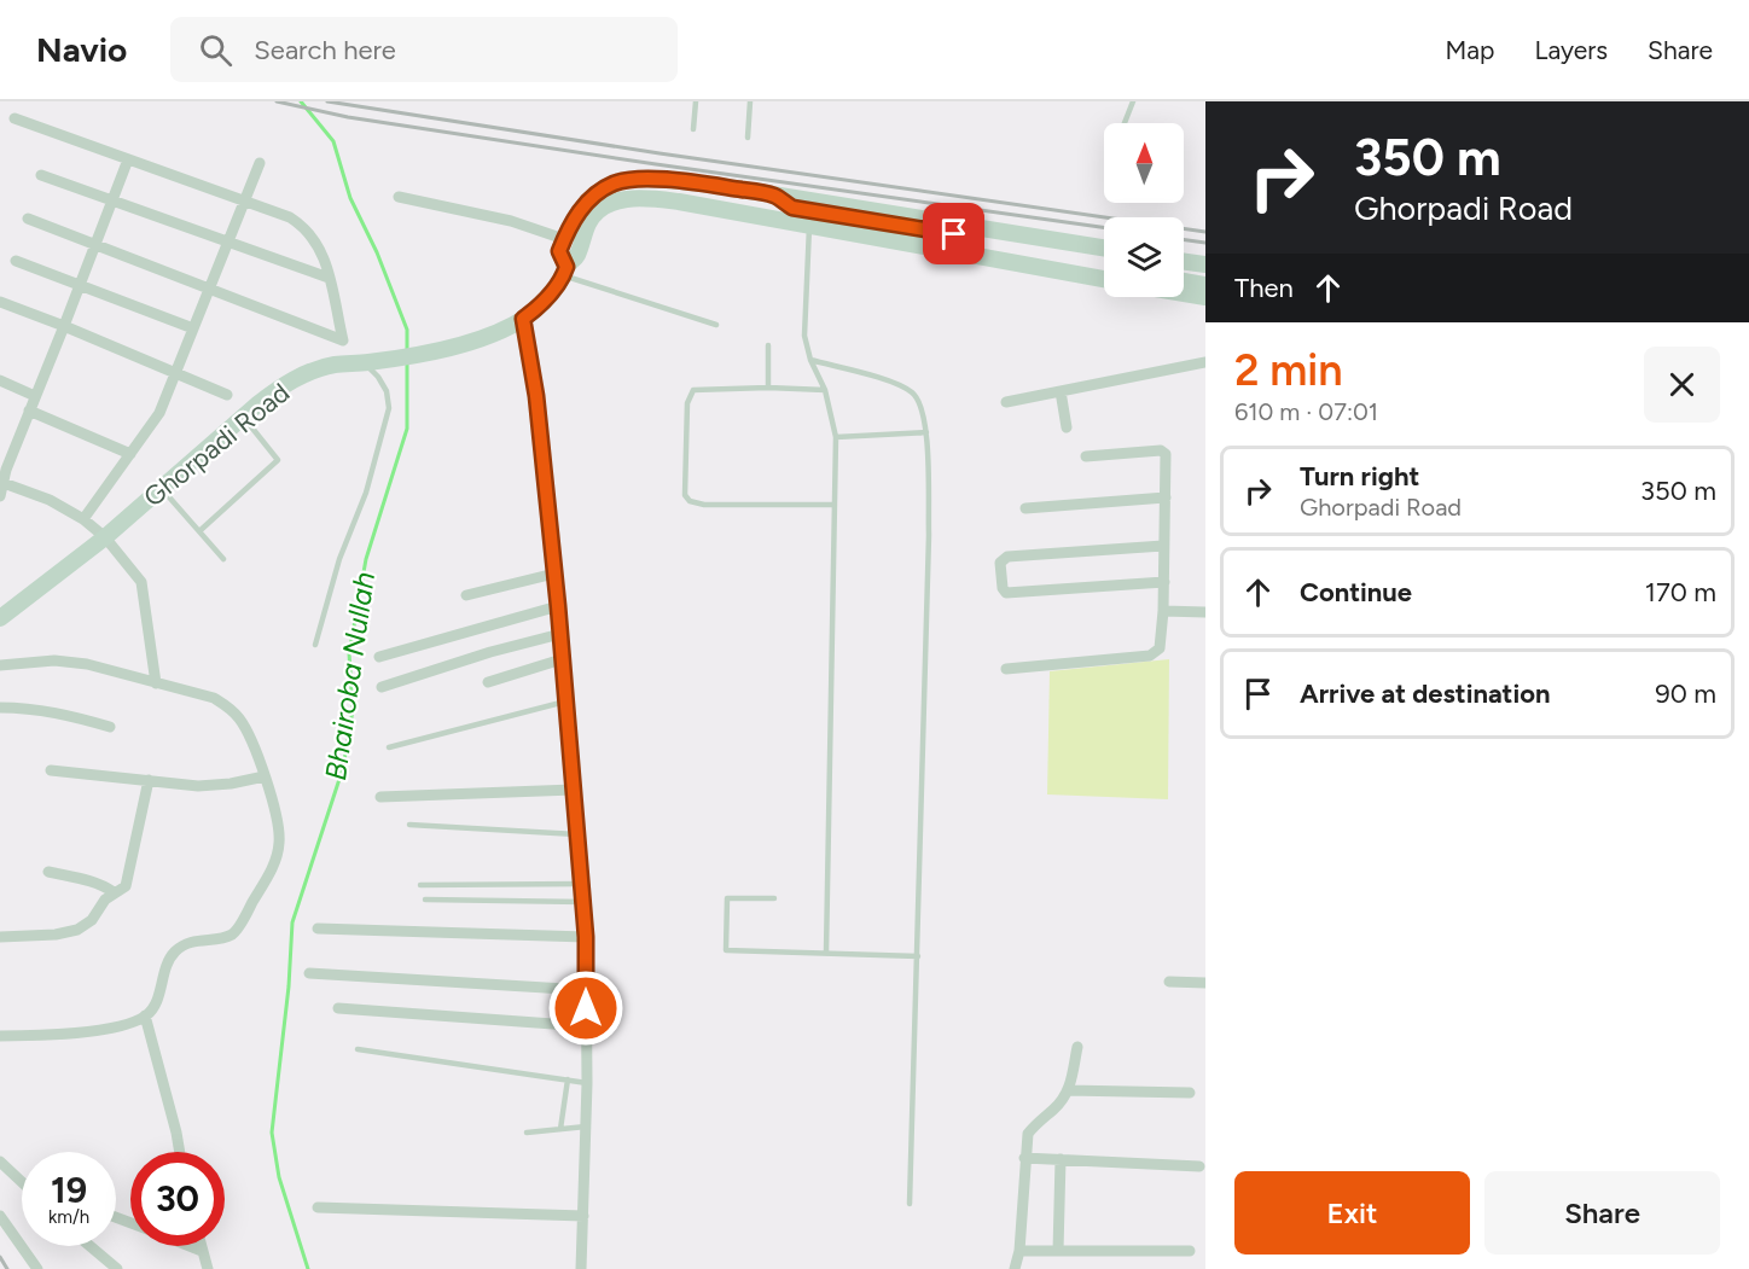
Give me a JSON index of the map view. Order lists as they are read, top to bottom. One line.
{"streets":{"main road":["Ghorpadi Road"]},"water":["Bhairoba Nullah"],"north":"top","page":{"header":"Navio","search":"Search here","nav":["Map","Layers","Share"],"turn":["350 m","Ghorpadi Road"],"then":"Then","heading":["2 min","610 m · 07:01"],"list":[{"name":"Turn right","note":"Ghorpadi Road","value":"350 m"},{"name":"Continue","value":"170 m"},{"name":"Arrive at destination","value":"90 m"}],"speed":"19 km/h","limit":"30","buttons":["Exit","Share"]}}
